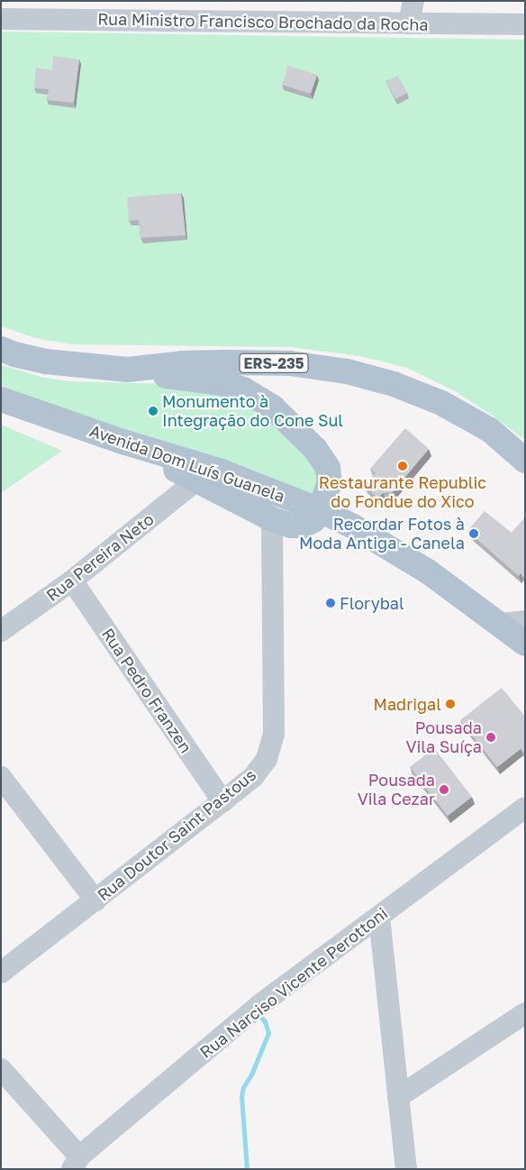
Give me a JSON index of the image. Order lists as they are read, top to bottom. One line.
{"streets":{"main road":["ERS-235","Avenida Dom Luís Guanela"],"street":["Rua Ministro Francisco Brochado da Rocha","Rua Pereira Neto","Rua Pedro Franzen","Rua Doutor Saint Pastous","Rua Narciso Vicente Perottoni"]},"crossings":[["Rua Pereira Neto","Rua Pedro Franzen"],["Rua Pedro Franzen","Rua Doutor Saint Pastous"]],"places":["Monumento à Integração do Cone Sul","Restaurante Republic do Fondue do Xico","Recordar Fotos à Moda Antiga - Canela","Florybal","Madrigal","Pousada Vila Suíça","Pousada Vila Cezar"]}
